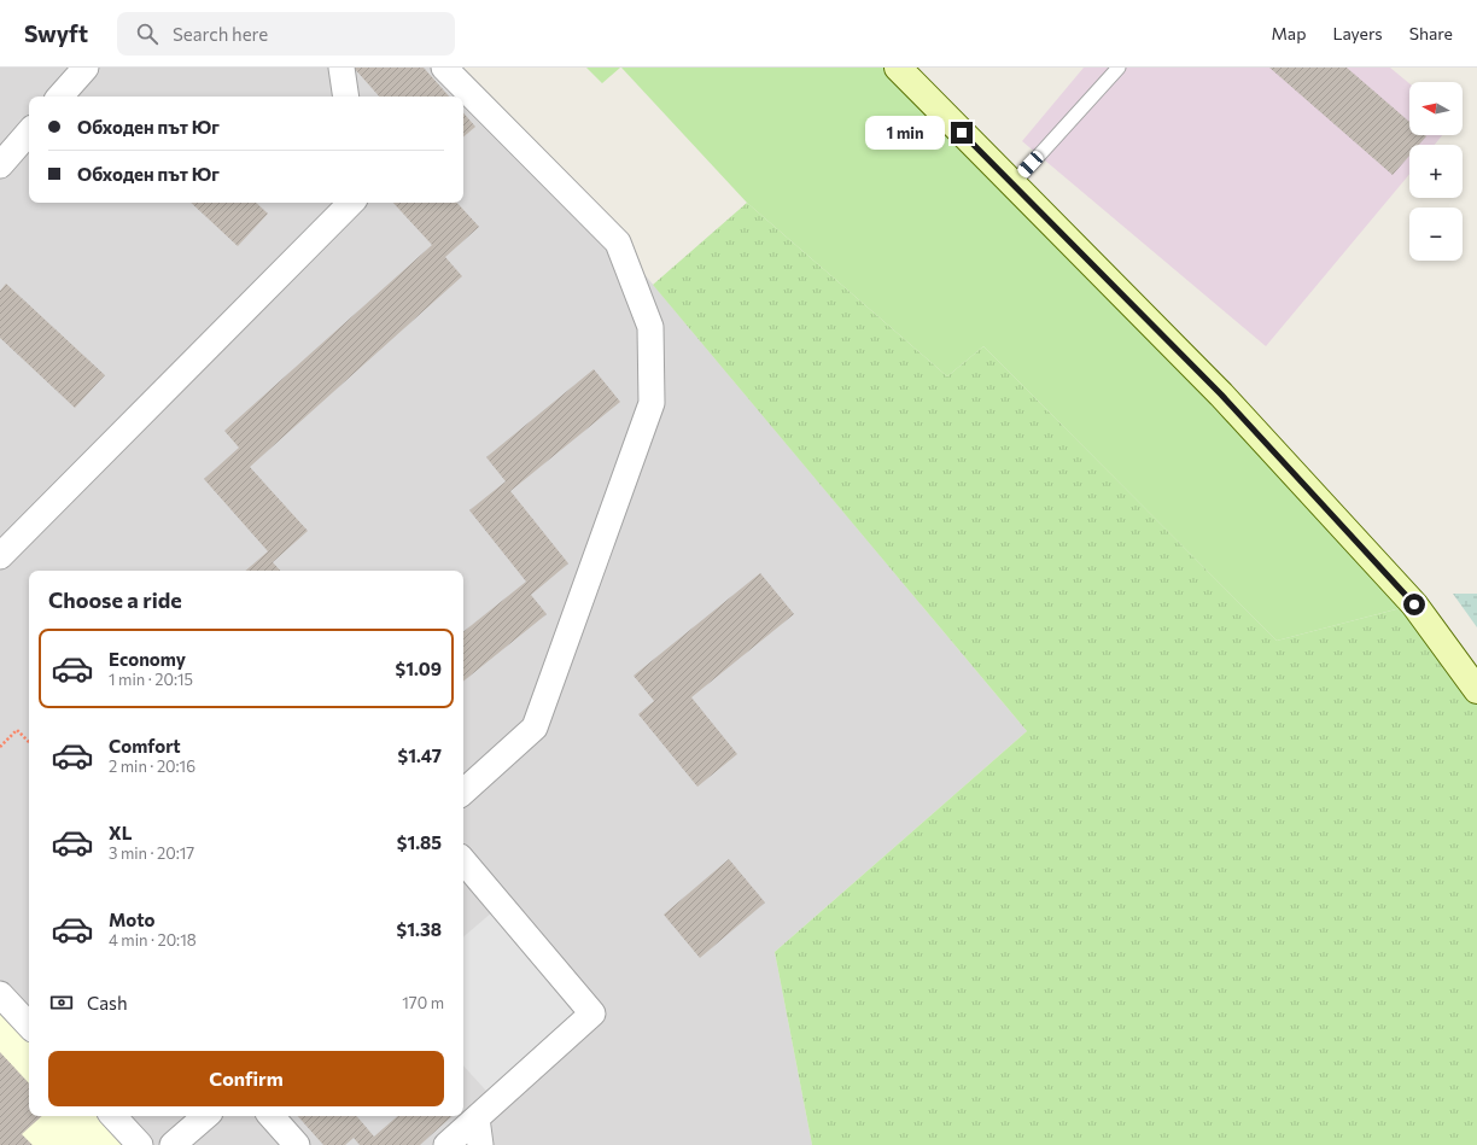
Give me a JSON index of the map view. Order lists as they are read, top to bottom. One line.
{"north":"left","page":{"header":"Swyft","search":"Search here","nav":["Map","Layers","Share"],"map_buttons":["+","−"],"banner":["Обходен път Юг","Обходен път Юг"],"bubble":"1 min","heading":"Choose a ride","list":[{"name":"Economy","note":"1 min · 20:15","value":"$1.09"},{"name":"Comfort","note":"2 min · 20:16","value":"$1.47"},{"name":"XL","note":"3 min · 20:17","value":"$1.85"},{"name":"Moto","note":"4 min · 20:18","value":"$1.38"}],"pay":["Cash","170 m"],"buttons":"Confirm"}}
